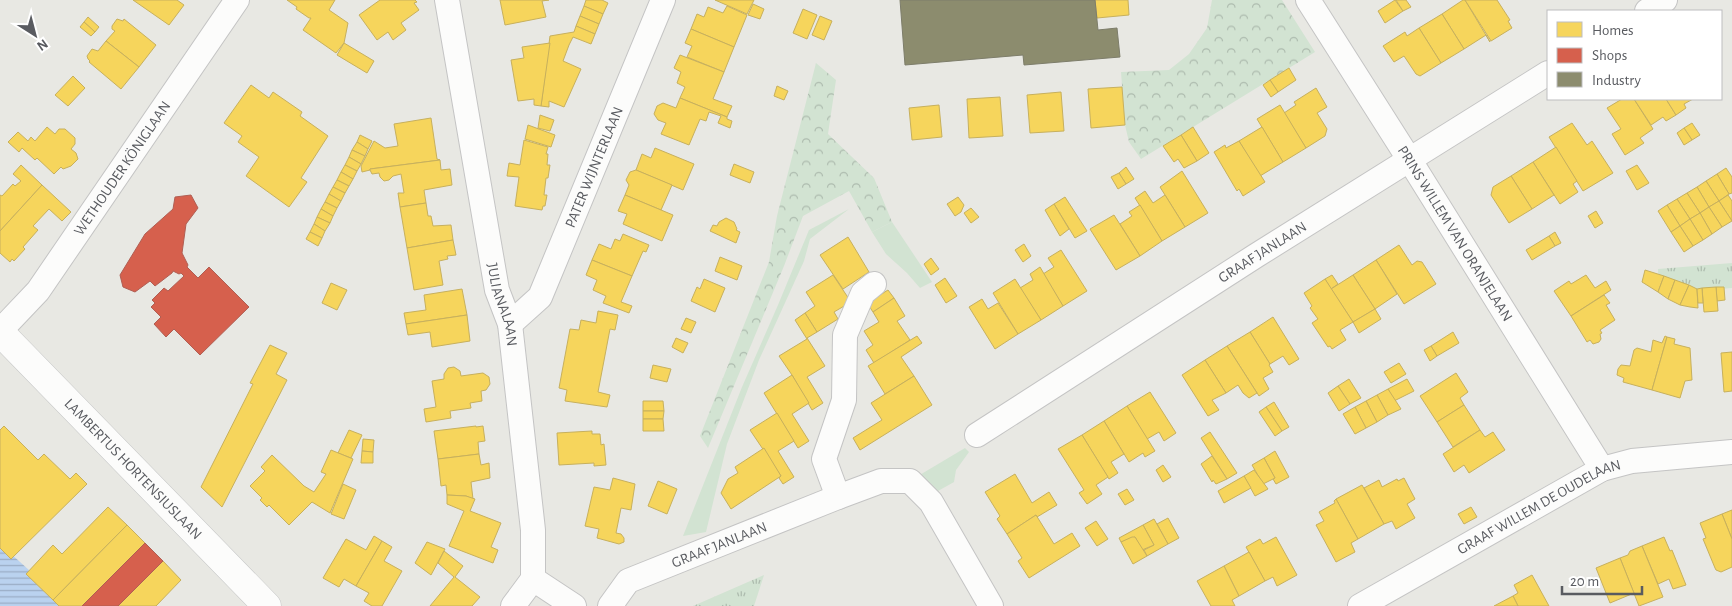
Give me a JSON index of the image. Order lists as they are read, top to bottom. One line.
{"streets":{"street":["PATER WIJNTERLAAN","WETHOUDER KÖNIGLAAN","PRINS WILLEM VAN ORANJELAAN","GRAAF JANLAAN","JULIANALAAN","LAMBERTUS HORTENSIUSLAAN","GRAAF WILLEM DE OUDELAAN"]},"crossings":[["PATER WIJNTERLAAN","JULIANALAAN"],["WETHOUDER KÖNIGLAAN","LAMBERTUS HORTENSIUSLAAN"],["PRINS WILLEM VAN ORANJELAAN","GRAAF JANLAAN"],["PRINS WILLEM VAN ORANJELAAN","GRAAF WILLEM DE OUDELAAN"]],"legend":["Homes","Shops","Industry"],"scale_bar":"20 m","north":"bottom right"}
